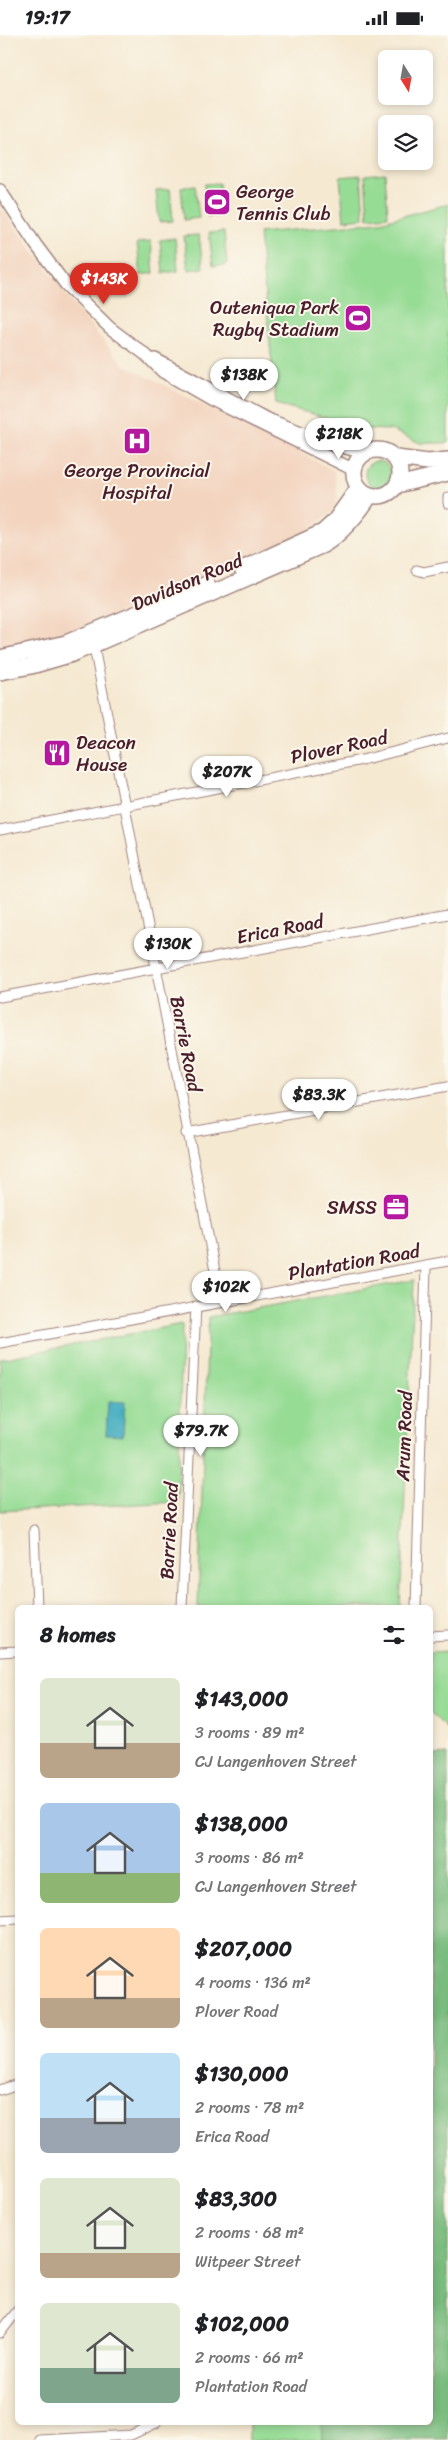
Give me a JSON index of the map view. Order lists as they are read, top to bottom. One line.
{"streets":{"highway":["Davidson Road"],"street":["Plover Road","Erica Road","Barrie Road","Plantation Road","Arum Road"]},"crossings":[["Davidson Road","Barrie Road"],["Plover Road","Barrie Road"],["Erica Road","Barrie Road"],["Barrie Road","Plantation Road"],["Plantation Road","Arum Road"]],"places":{"sports":["George Tennis Club","Outeniqua Park Rugby Stadium"],"hospital":["George Provincial Hospital"],"restaurant":["Deacon House"],"office":["SMSS"]},"north":"bottom","page":{"status":"19:17","price":["$143K","$138K","$218K","$207K","$130K","$83.3K","$102K","$79.7K"],"heading":"8 homes","list":[{"name":"$143,000","note":"3 rooms · 89 m² · CJ Langenhoven Street"},{"name":"$138,000","note":"3 rooms · 86 m² · CJ Langenhoven Street"},{"name":"$207,000","note":"4 rooms · 136 m² · Plover Road"},{"name":"$130,000","note":"2 rooms · 78 m² · Erica Road"},{"name":"$83,300","note":"2 rooms · 68 m² · Witpeer Street"},{"name":"$102,000","note":"2 rooms · 66 m² · Plantation Road"}]}}
